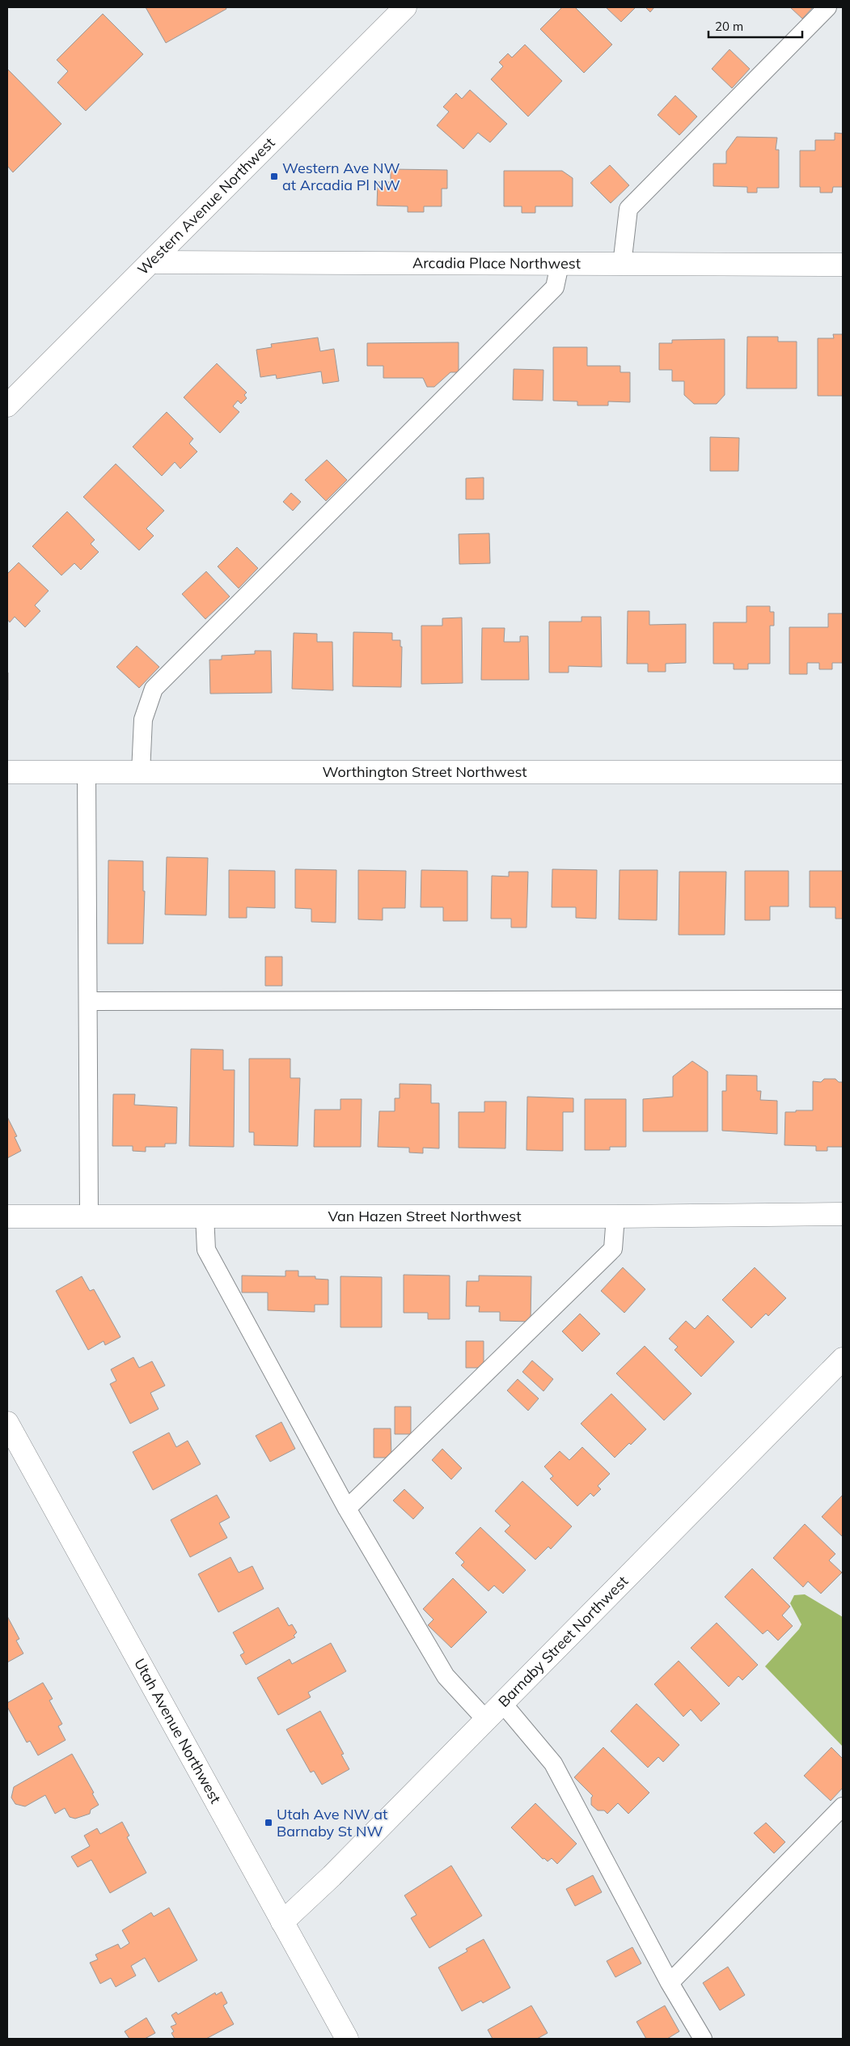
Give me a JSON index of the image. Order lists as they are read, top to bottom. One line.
{"streets":{"street":["Western Avenue Northwest","Arcadia Place Northwest","Worthington Street Northwest","Van Hazen Street Northwest","Barnaby Street Northwest","Utah Avenue Northwest"]},"crossings":[["Western Avenue Northwest","Arcadia Place Northwest"],["Barnaby Street Northwest","Utah Avenue Northwest"]],"places":{"transit":["Western Ave NW at Arcadia Pl NW","Utah Ave NW at Barnaby St NW"]},"scale_bar":"20 m"}
